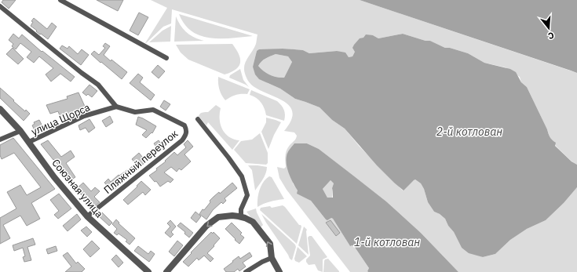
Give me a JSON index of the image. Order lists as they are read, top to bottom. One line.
{"streets":{"street":["улица Щорса","Пляжный переулок","Союзная улица"]},"crossings":[["улица Щорса","Пляжный переулок"],["улица Щорса","Союзная улица"],["Пляжный переулок","Союзная улица"]],"water":["2-й котлован","1-й котлован"],"north":"bottom"}
